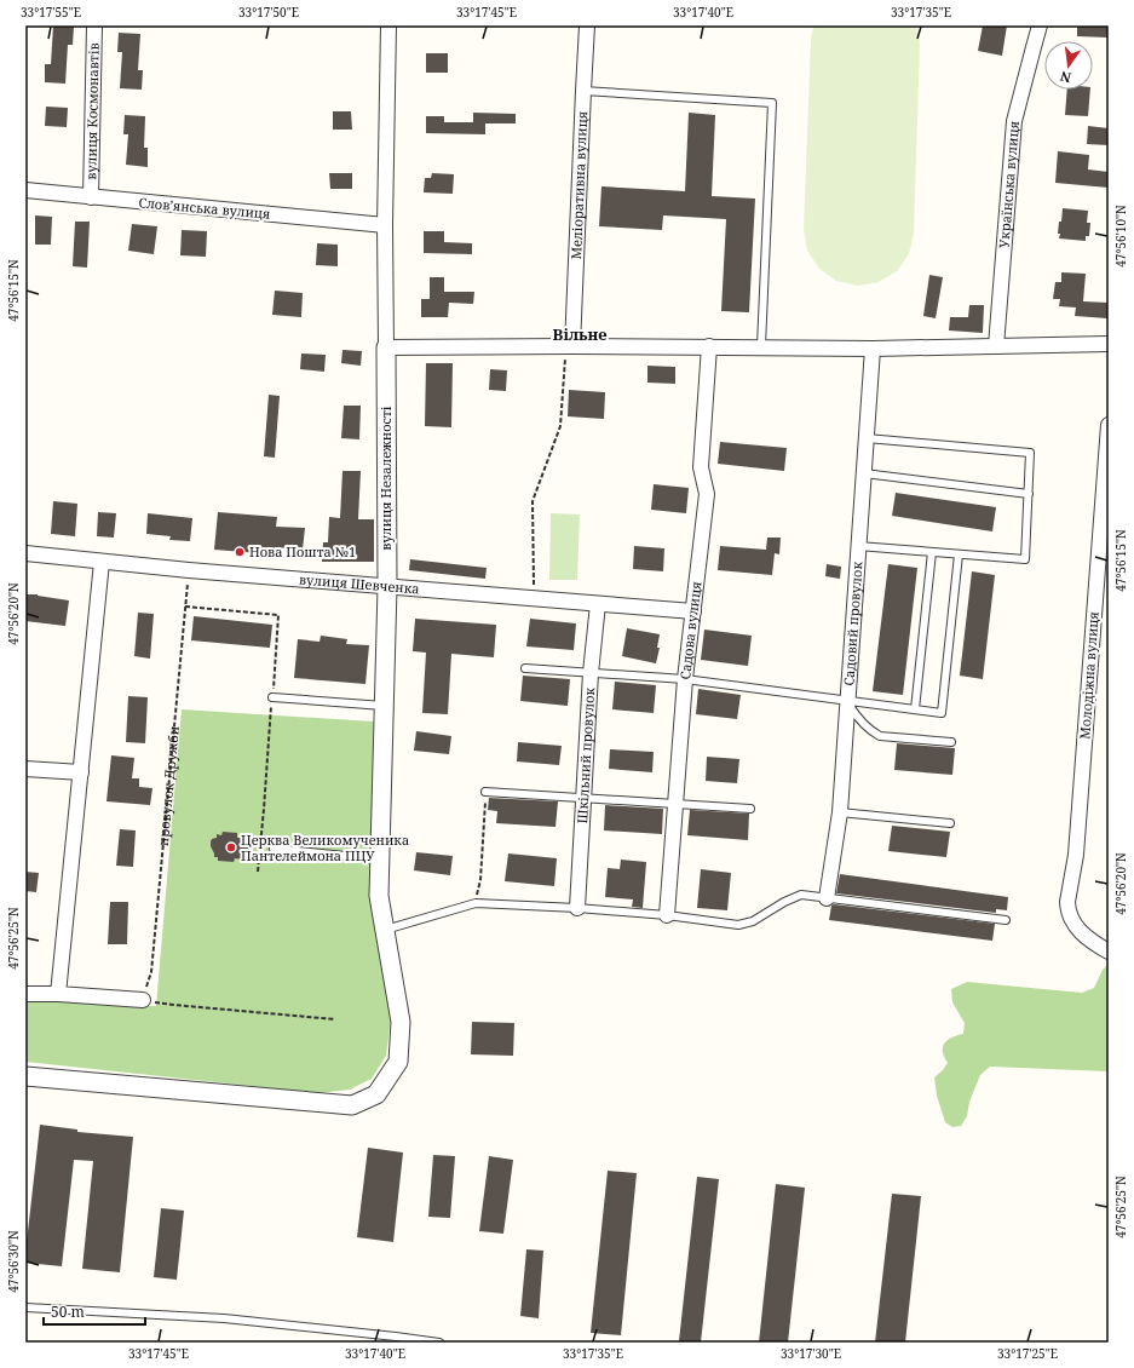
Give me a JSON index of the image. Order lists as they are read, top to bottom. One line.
{"streets":{"street":["вулиця Космонавтів","Меліоративна вулиця","Українська вулиця","Словʼянська вулиця","вулиця Незалежності","вулиця Шевченка","Садовий провулок","Садова вулиця","Молодіжна вулиця","Шкільний провулок"],"path":["провулок Дружби"]},"crossings":[["вулиця Космонавтів","Словʼянська вулиця"],["Словʼянська вулиця","вулиця Незалежності"],["вулиця Незалежності","вулиця Шевченка"],["вулиця Шевченка","Садова вулиця"],["вулиця Шевченка","Шкільний провулок"],["вулиця Шевченка","провулок Дружби"]],"districts":["Вільне"],"places":["Нова Пошта №1","Церква Великомученика Пантелеймона ПЦУ"],"scale_bar":"50 m","north":"bottom","coordinates":["33°17'55\"E","33°17'50\"E","33°17'45\"E","33°17'40\"E","33°17'35\"E","47°56'10\"N","47°56'15\"N","47°56'20\"N","47°56'25\"N","47°56'30\"N","33°17'30\"E","33°17'25\"E"]}
